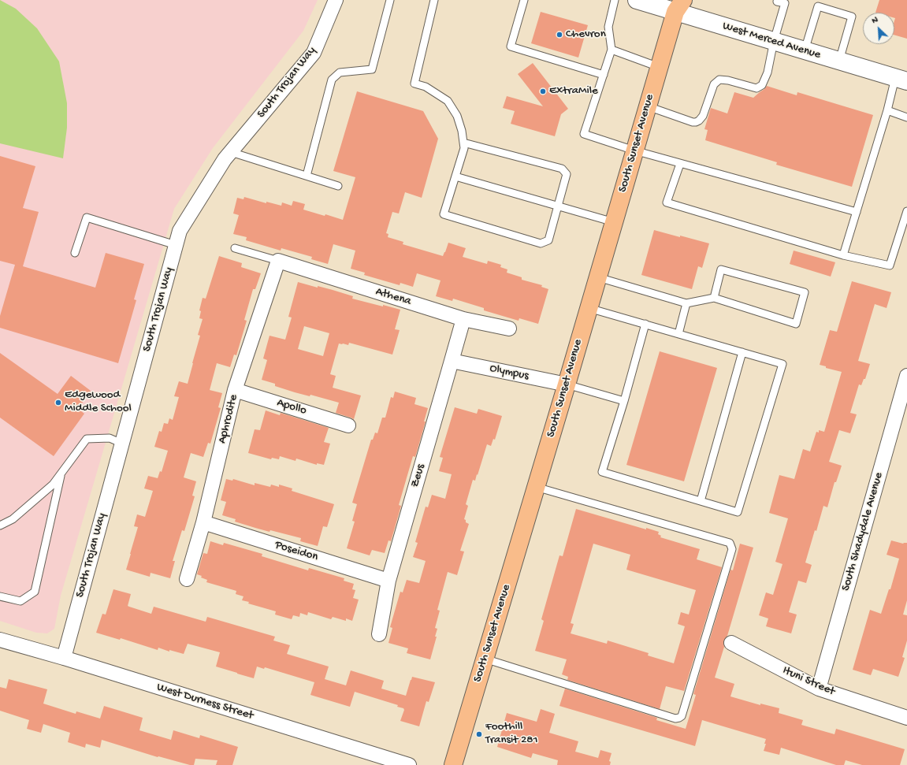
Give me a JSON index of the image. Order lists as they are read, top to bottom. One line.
{"streets":{"main road":["South Sunset Avenue"],"street":["West Merced Avenue","South Trojan Way","Athena","Olympus","Apollo","Aphrodite","Zeus","South Shadydale Avenue","Poseidon","Ituni Street","West Durness Street"]},"crossings":[["West Merced Avenue","South Sunset Avenue"],["South Trojan Way","West Durness Street"],["South Sunset Avenue","Olympus"],["Athena","Aphrodite"],["Athena","Zeus"],["Olympus","Zeus"],["Apollo","Aphrodite"],["Aphrodite","Poseidon"],["Zeus","Poseidon"],["South Shadydale Avenue","Ituni Street"]],"places":["Chevron","ExtraMile","Edgewood Middle School","Foothill Transit 281"],"north":"top left"}
